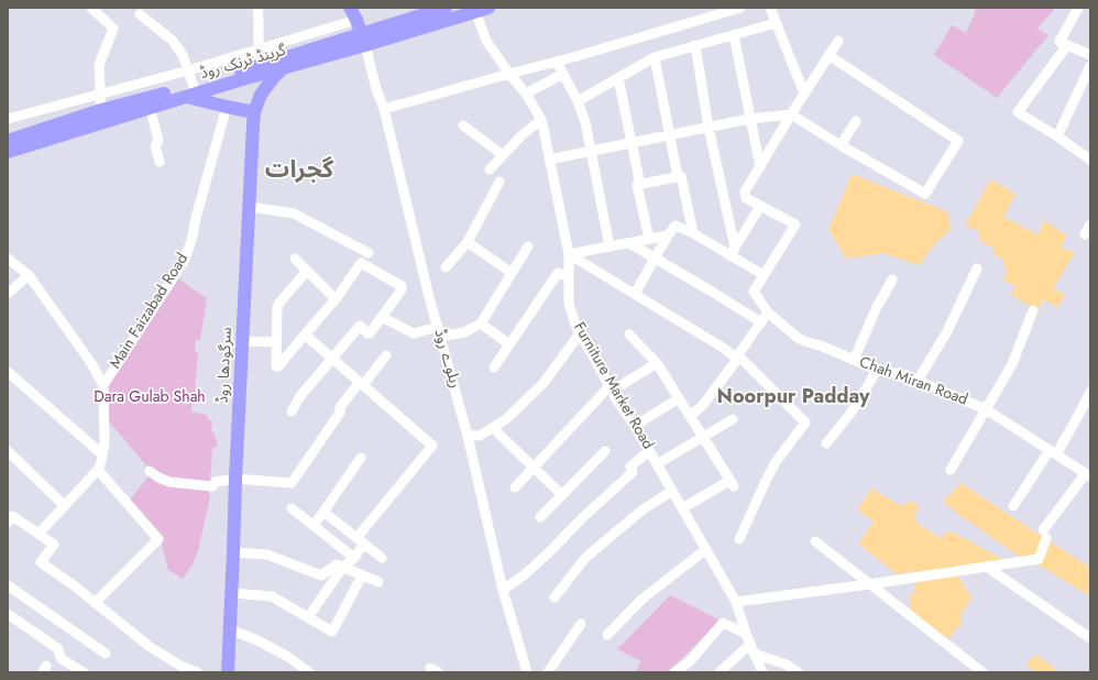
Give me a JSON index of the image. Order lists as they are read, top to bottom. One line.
{"streets":{"main road":["گرینڈ ٹرنک روڈ","سرگودھا روڈ"],"street":["Main Faizabad Road","ریلوے روڈ","Chah Miran Road","Furniture Market Road"]},"crossings":[["گرینڈ ٹرنک روڈ","ریلوے روڈ"],["گرینڈ ٹرنک روڈ","سرگودھا روڈ"],["گرینڈ ٹرنک روڈ","Furniture Market Road"]],"districts":["گجرات","Noorpur Padday"],"parks":["Dara Gulab Shah"]}
